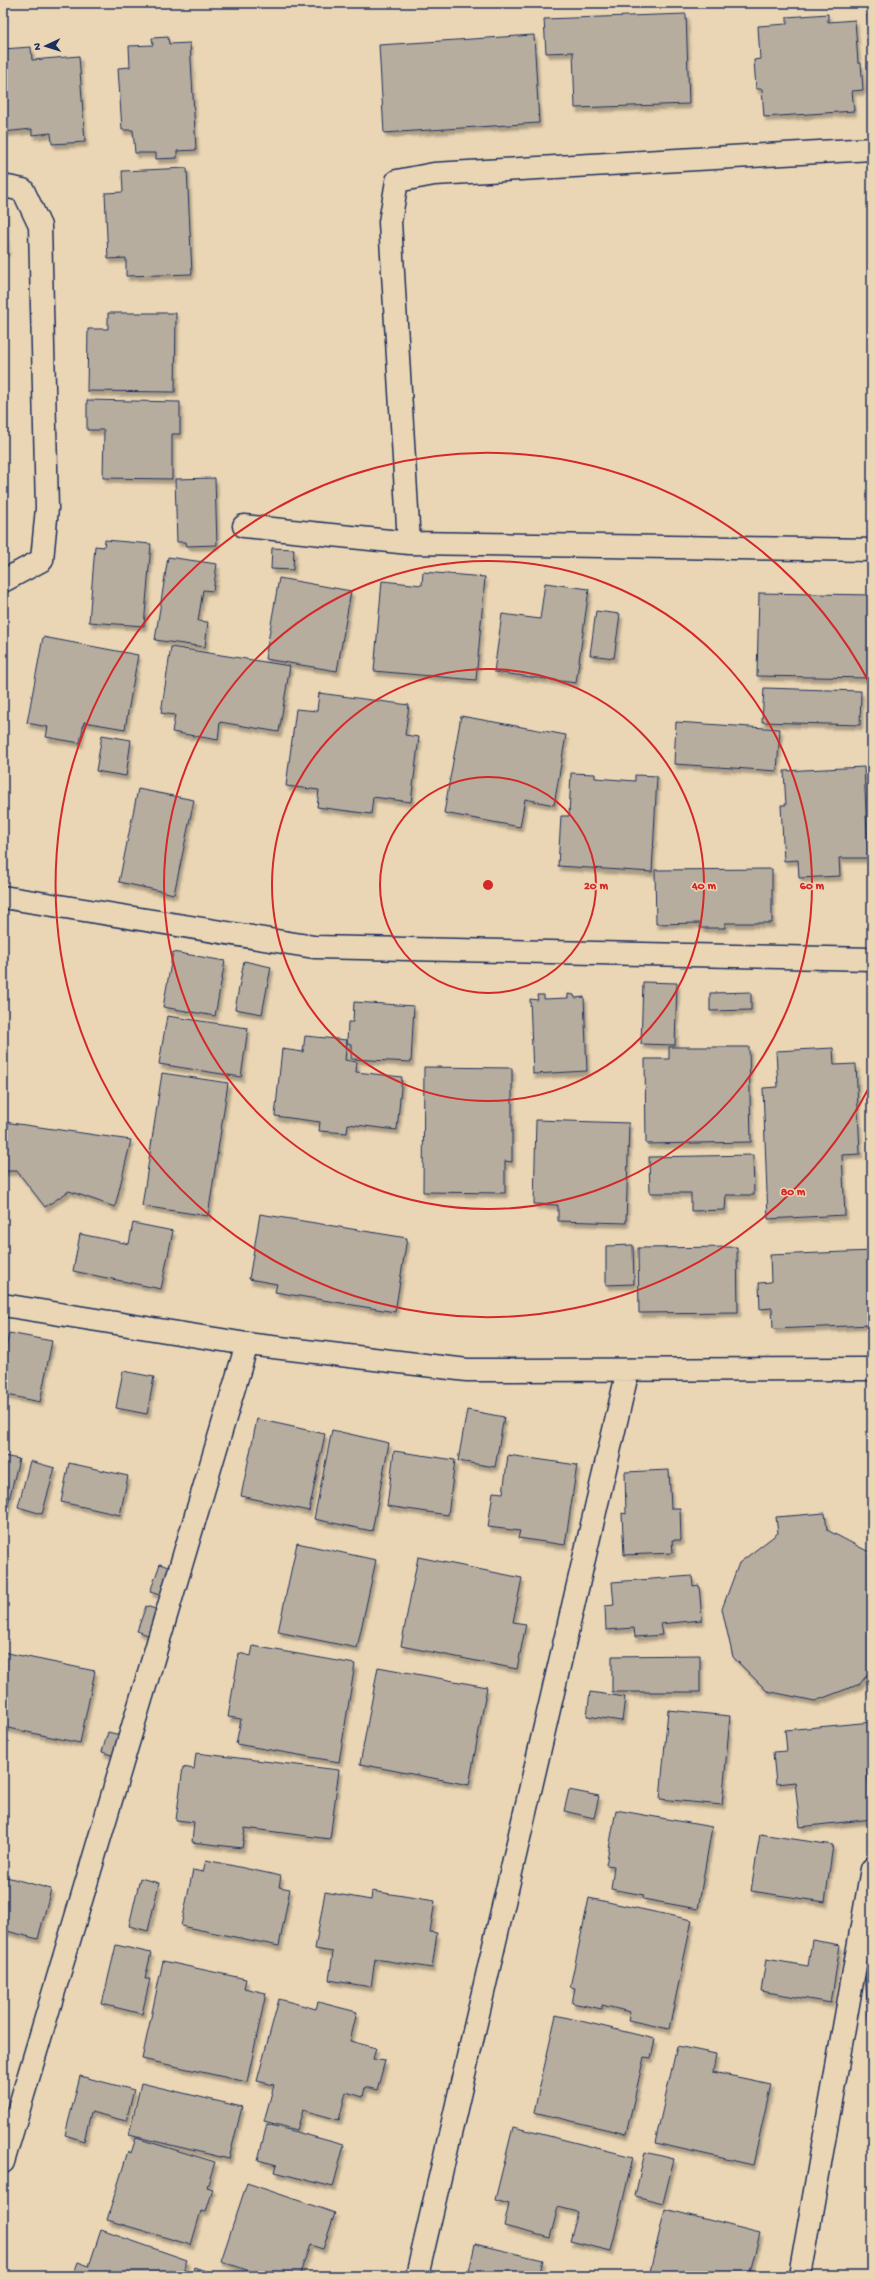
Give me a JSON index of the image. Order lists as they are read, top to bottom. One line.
{"north":"left","rings":["20 m","40 m","60 m","80 m"]}
